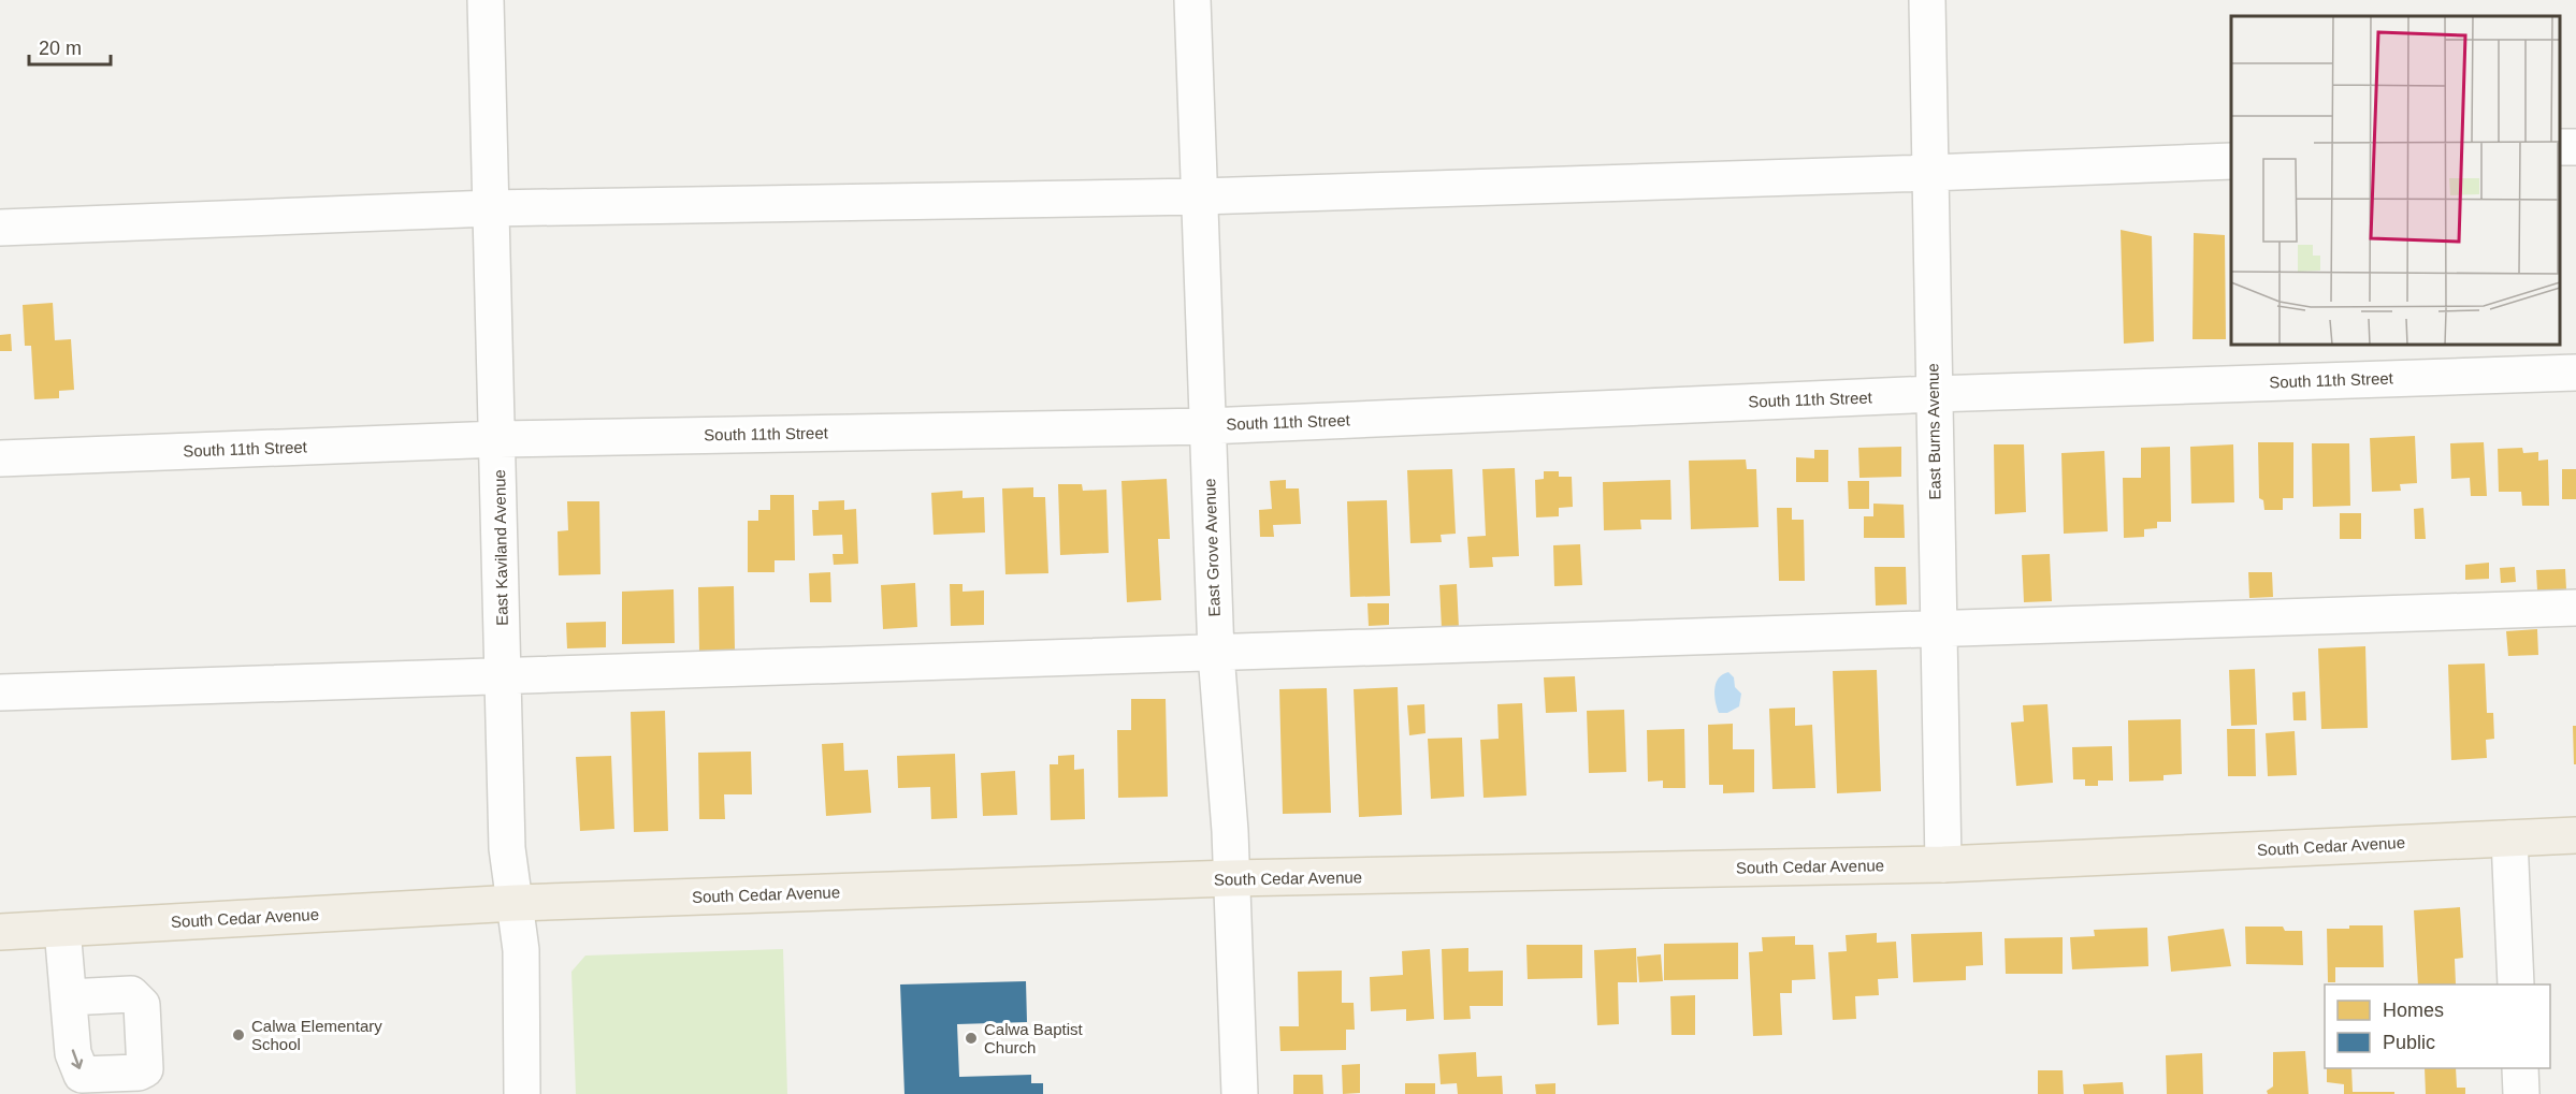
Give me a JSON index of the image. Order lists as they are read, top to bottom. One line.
{"streets":{"main road":["South Cedar Avenue"],"street":["South 11th Street","East Burns Avenue","East Kaviland Avenue","East Grove Avenue"]},"crossings":[["South 11th Street","East Burns Avenue"],["South 11th Street","East Kaviland Avenue"],["South 11th Street","East Grove Avenue"],["East Burns Avenue","South Cedar Avenue"],["East Kaviland Avenue","South Cedar Avenue"],["East Grove Avenue","South Cedar Avenue"]],"places":["Calwa Elementary School","Calwa Baptist Church"],"legend":["Homes","Public"],"scale_bar":"20 m"}
